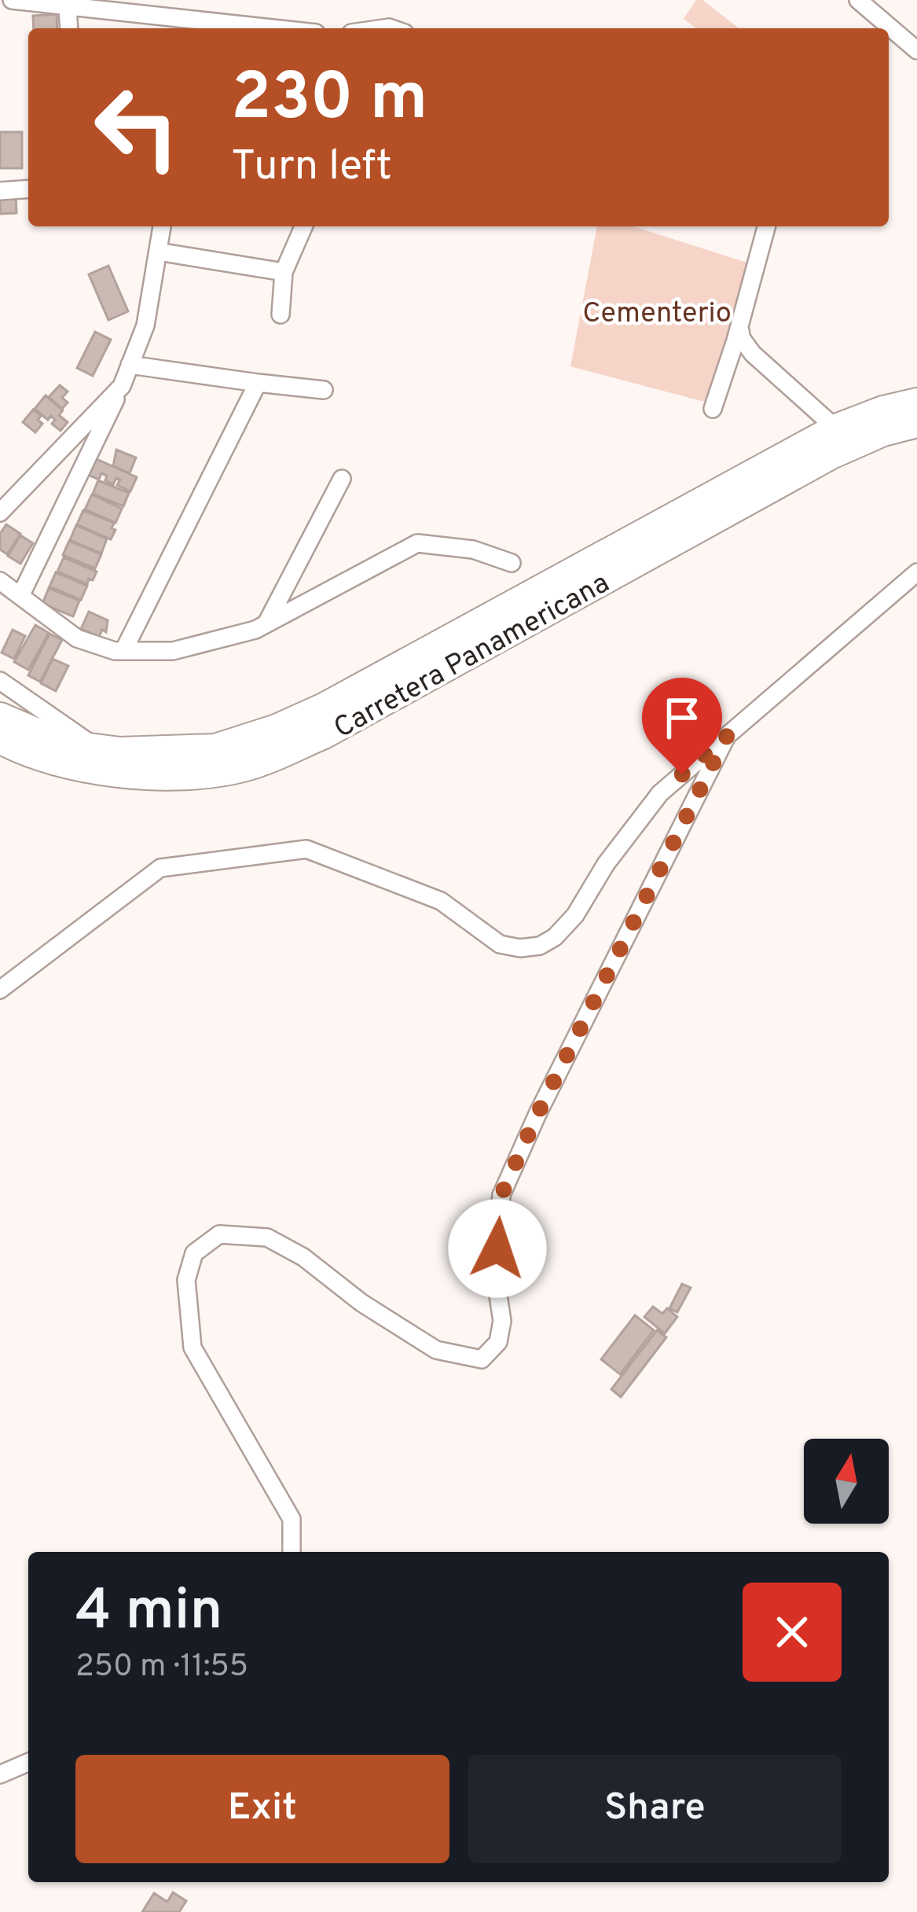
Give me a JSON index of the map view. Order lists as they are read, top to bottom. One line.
{"streets":{"highway":["Carretera Panamericana"]},"parks":["Cementerio"],"north":"top","page":{"turn":["230 m","Turn left"],"heading":["4 min","250 m · 11:55"],"buttons":["Exit","Share"]}}
